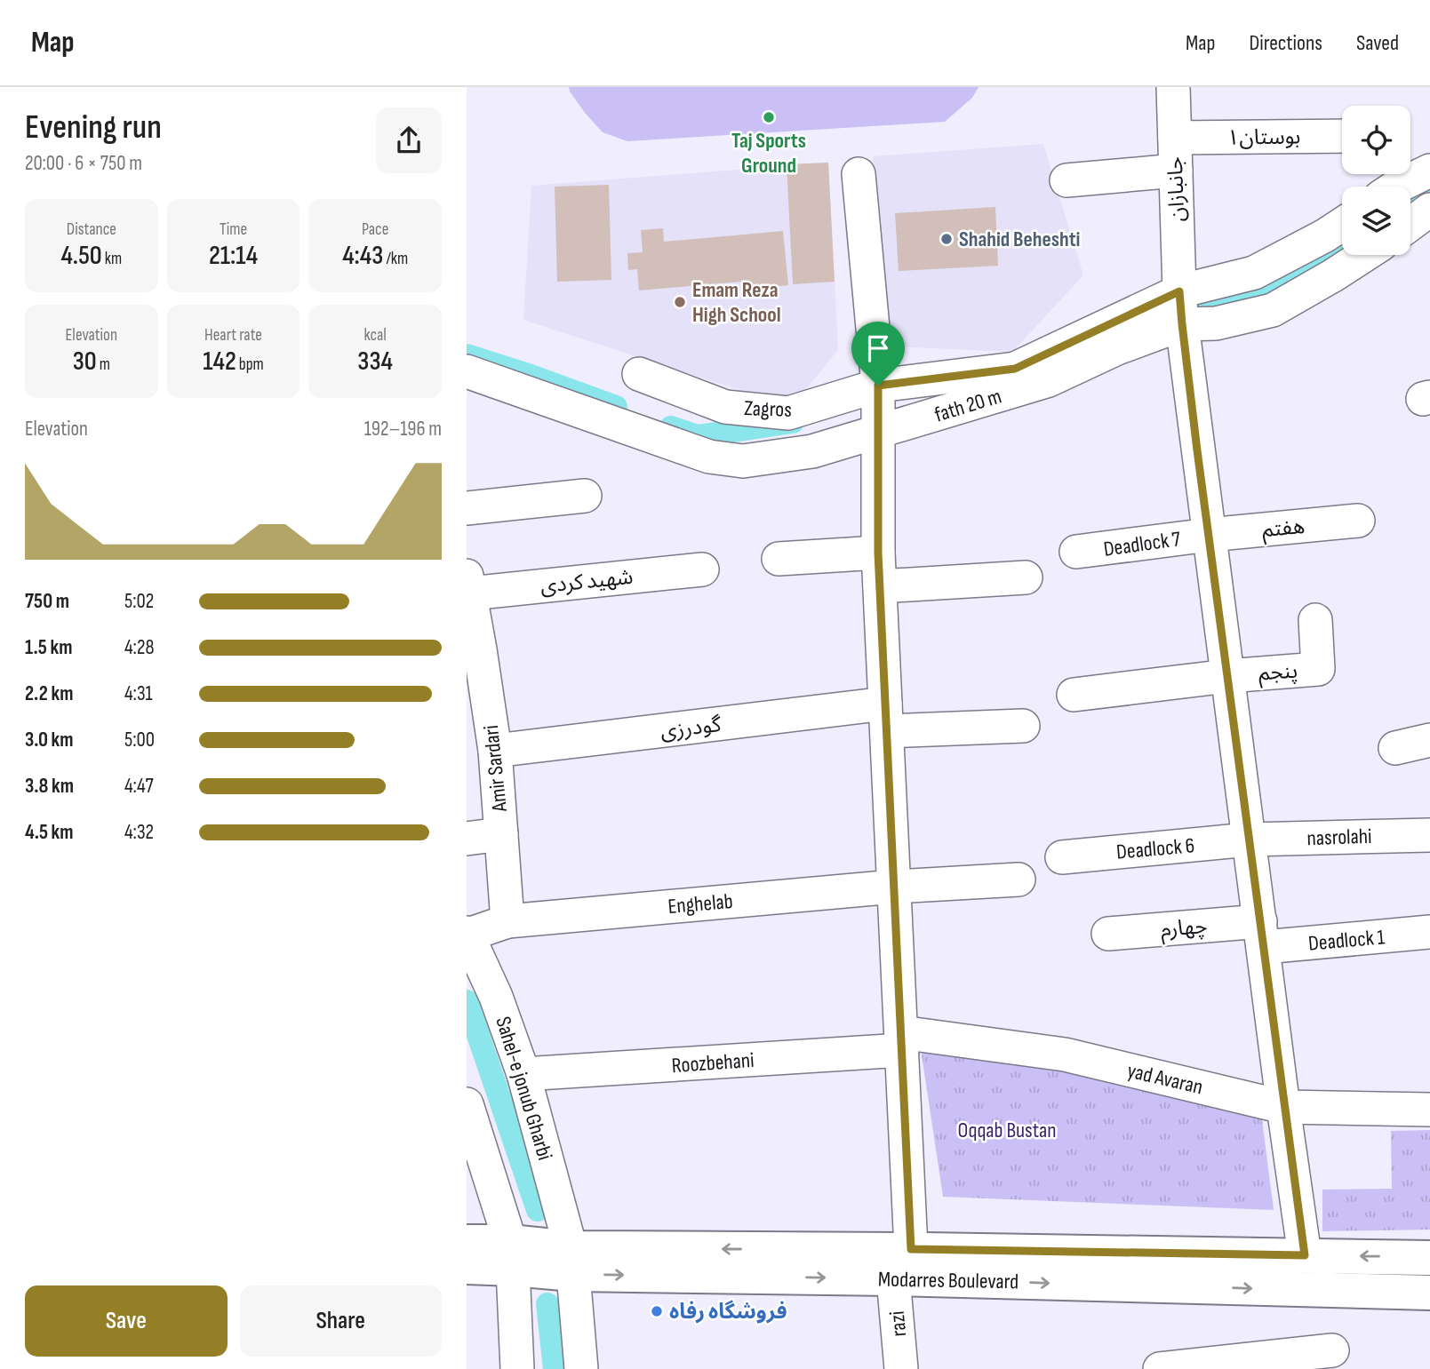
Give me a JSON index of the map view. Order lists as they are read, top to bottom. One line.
{"streets":{"main road":["Modarres Boulevard"],"street":["بوستان۱","جانبازان","fath 20 m","Zagros","هفتم","Deadlock 7","شهید کردی","پنجم","گودرزی","Amir Sardari","nasrolahi","Deadlock 6","Enghelab","چهارم","Deadlock 1","Roozbehani","yad Avaran","Sahel-e jonub Gharbi","razi"]},"crossings":[["بوستان۱","جانبازان"],["جانبازان","fath 20 m"],["جانبازان","Zagros"],["جانبازان","هفتم"],["جانبازان","Deadlock 7"],["جانبازان","پنجم"],["جانبازان","nasrolahi"],["جانبازان","Deadlock 6"],["جانبازان","چهارم"],["جانبازان","Deadlock 1"],["جانبازان","yad Avaran"],["جانبازان","Modarres Boulevard"],["هفتم","Deadlock 7"],["شهید کردی","Amir Sardari"],["گودرزی","Amir Sardari"],["Amir Sardari","Enghelab"],["nasrolahi","Deadlock 6"],["چهارم","Deadlock 1"],["Roozbehani","yad Avaran"],["Roozbehani","Sahel-e jonub Gharbi"],["Sahel-e jonub Gharbi","Modarres Boulevard"],["Modarres Boulevard","razi"]],"parks":["Oqqab Bustan"],"places":["Taj Sports Ground","Shahid Beheshti","Emam Reza High School","فروشگاه رفاه"],"page":{"header":"Map","nav":["Map","Directions","Saved"],"heading":["Evening run","20:00 · 6 × 750 m"],"stats":[["Distance","4.50 km"],["Time","21:14"],["Pace","4:43 /km"],["Elevation","30 m"],["Heart rate","142 bpm"],["kcal","334"]],"chart":["Elevation","192–196 m"],"list":[{"name":"750 m","note":"5:02"},{"name":"1.5 km","note":"4:28"},{"name":"2.2 km","note":"4:31"},{"name":"3.0 km","note":"5:00"},{"name":"3.8 km","note":"4:47"},{"name":"4.5 km","note":"4:32"}],"buttons":["Save","Share"]}}
